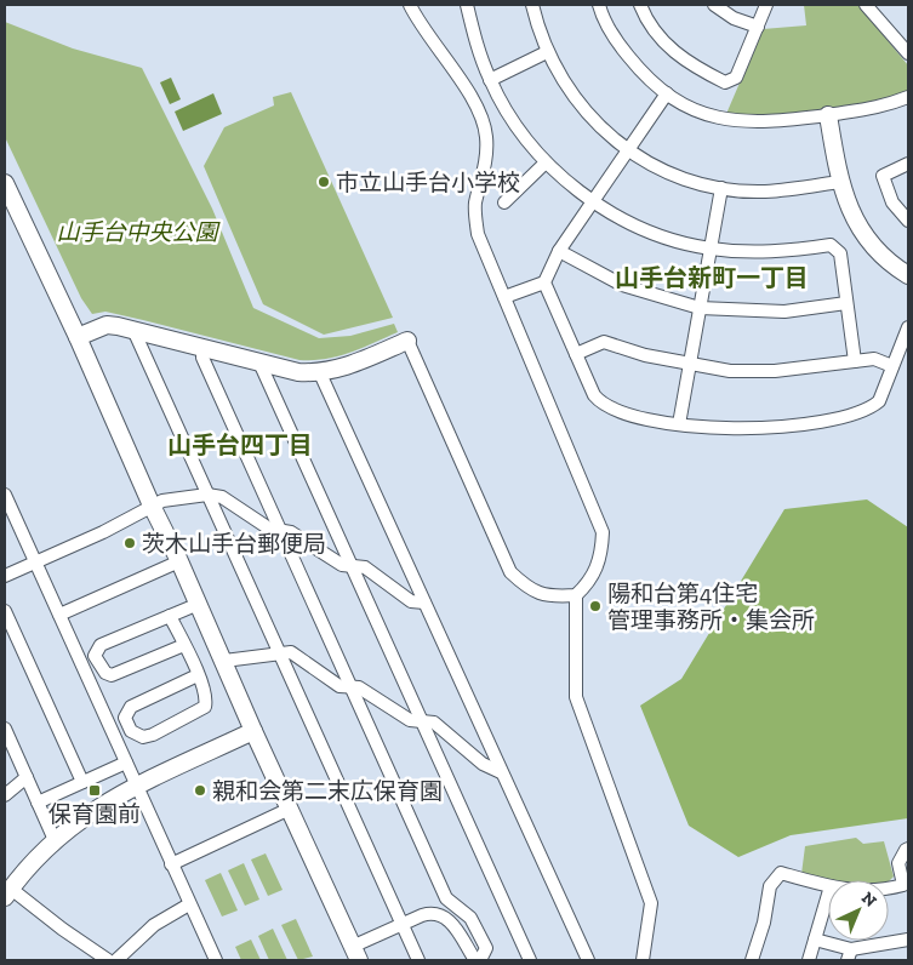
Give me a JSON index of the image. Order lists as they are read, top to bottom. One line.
{"districts":["山手台新町一丁目","山手台四丁目"],"parks":["山手台中央公園"],"places":{"other":["市立山手台小学校","茨木山手台郵便局","陽和台第4住宅 管理事務所・集会所","親和会第二末広保育園"],"transit":["保育園前"]},"north":"top right"}
